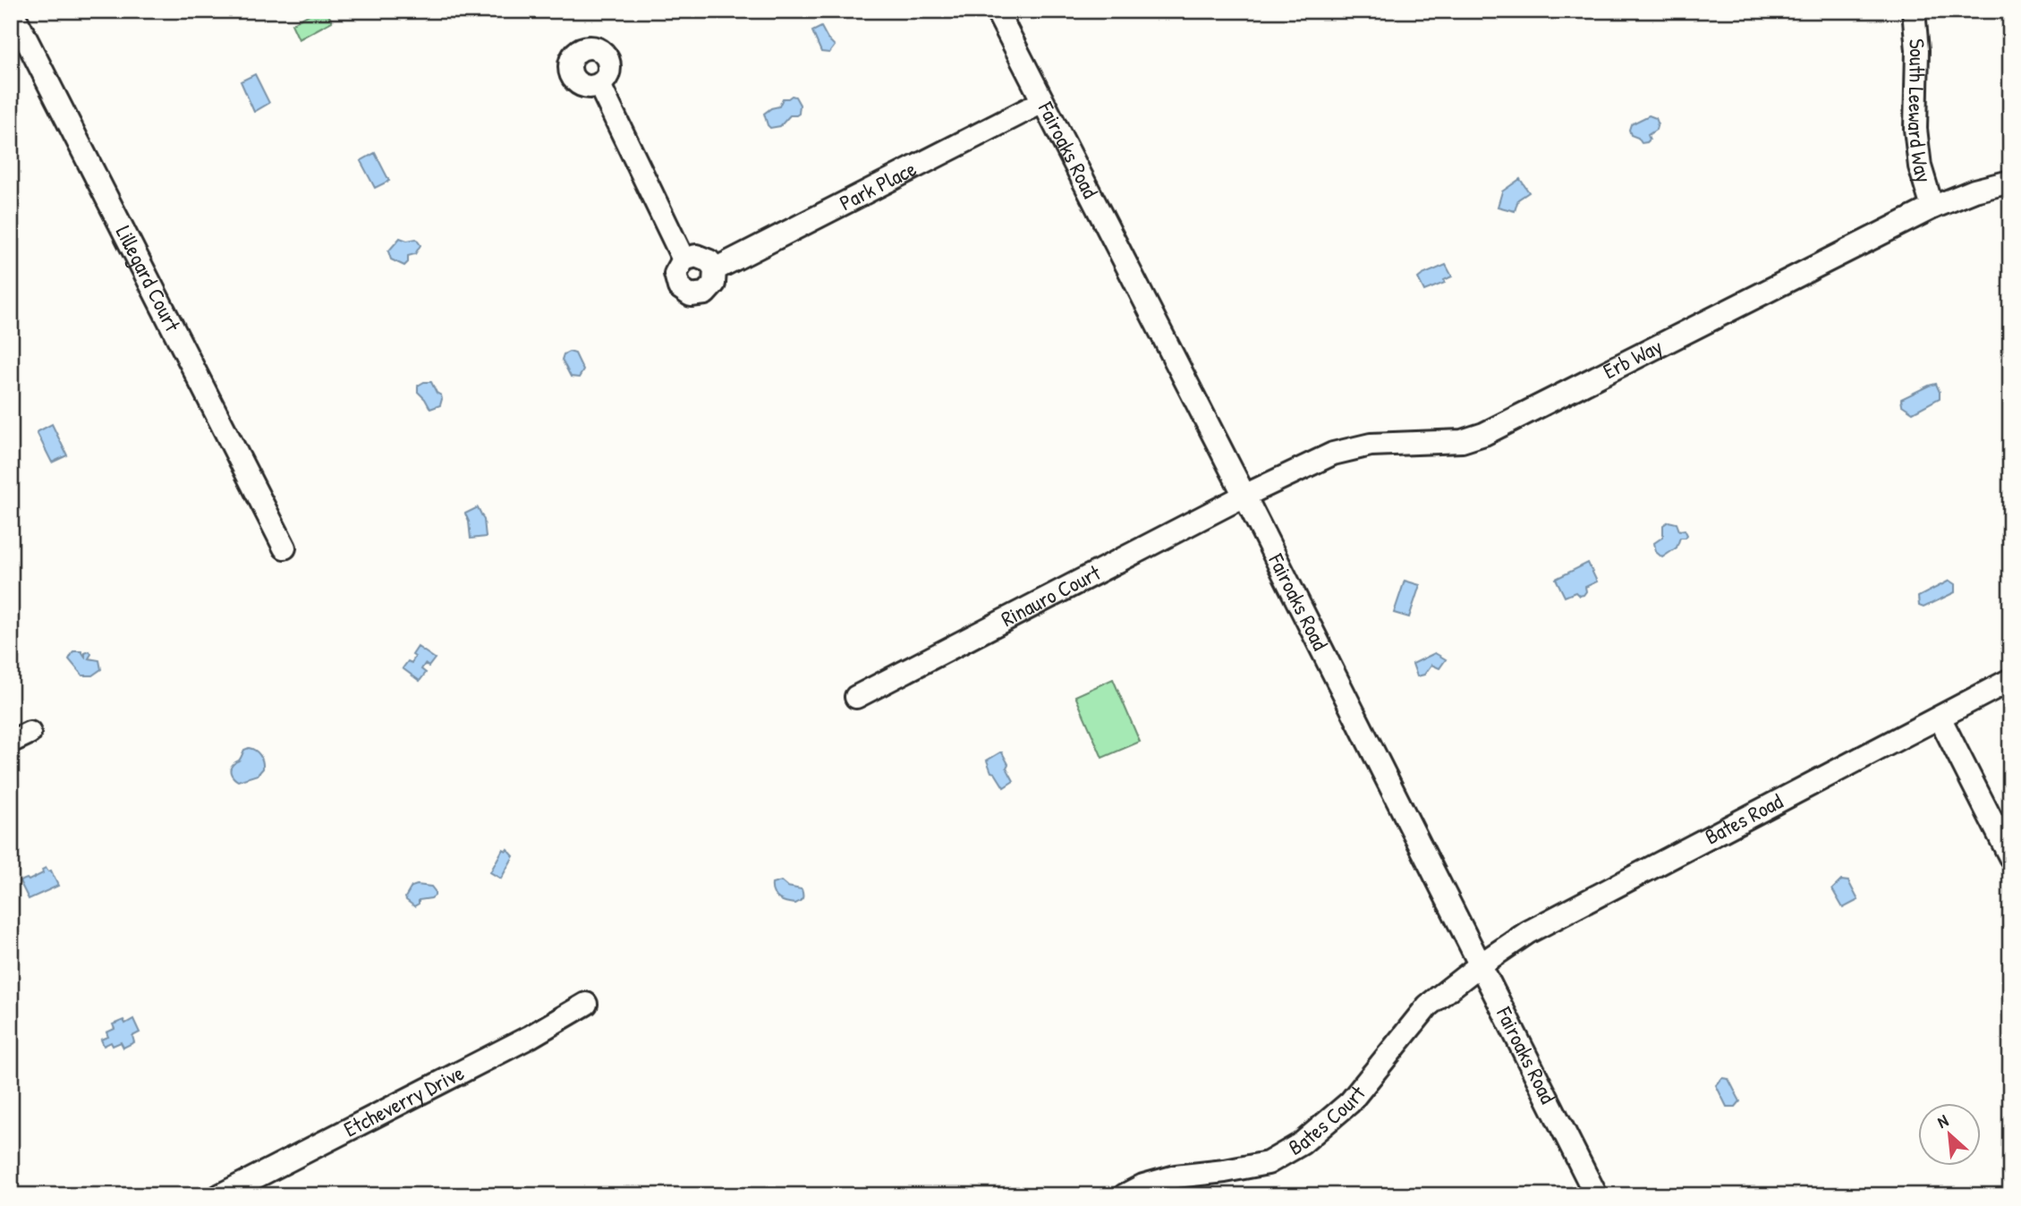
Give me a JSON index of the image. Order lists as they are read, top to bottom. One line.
{"streets":{"street":["South Leeward Way","Fairoaks Road","Park Place","Lillegard Court","Erb Way","Rinauro Court","Bates Road","Etcheverry Drive","Bates Court"]},"crossings":[["South Leeward Way","Erb Way"],["Fairoaks Road","Park Place"],["Fairoaks Road","Erb Way"],["Fairoaks Road","Rinauro Court"],["Fairoaks Road","Bates Road"],["Fairoaks Road","Bates Court"],["Erb Way","Rinauro Court"],["Bates Road","Bates Court"]],"north":"top left"}
